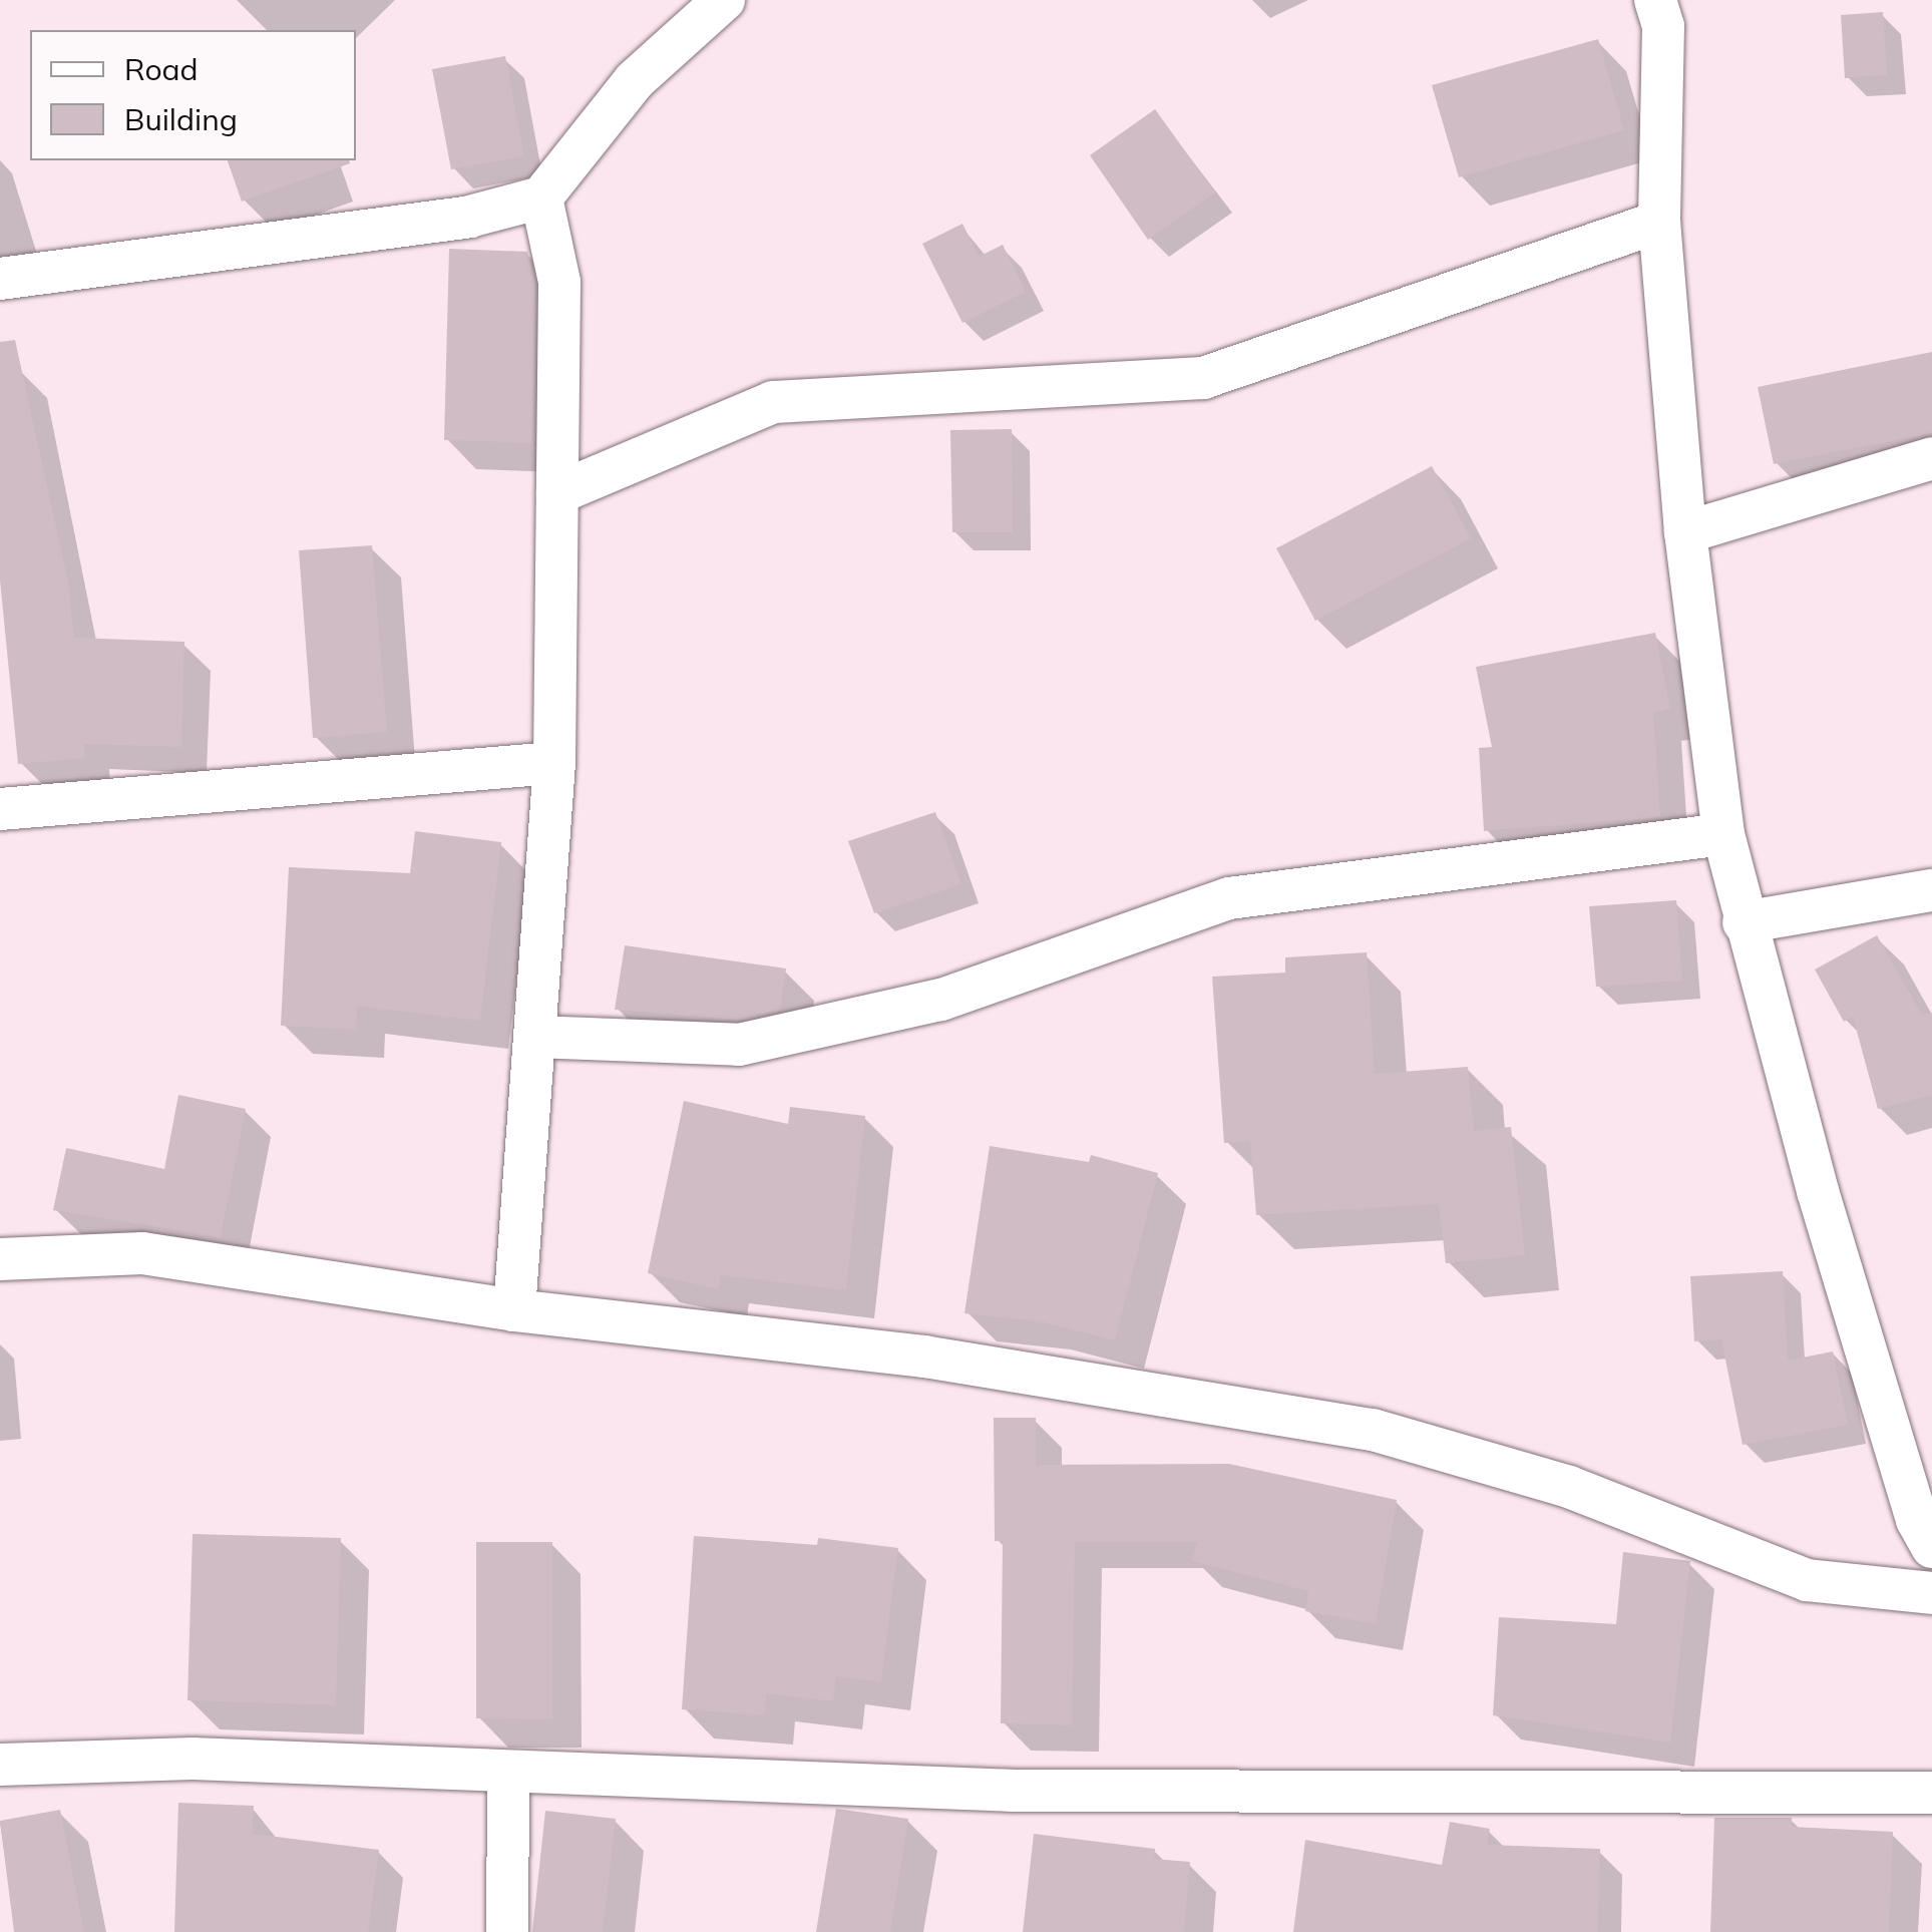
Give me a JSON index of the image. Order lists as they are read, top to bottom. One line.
{"legend":["Road","Building"]}
